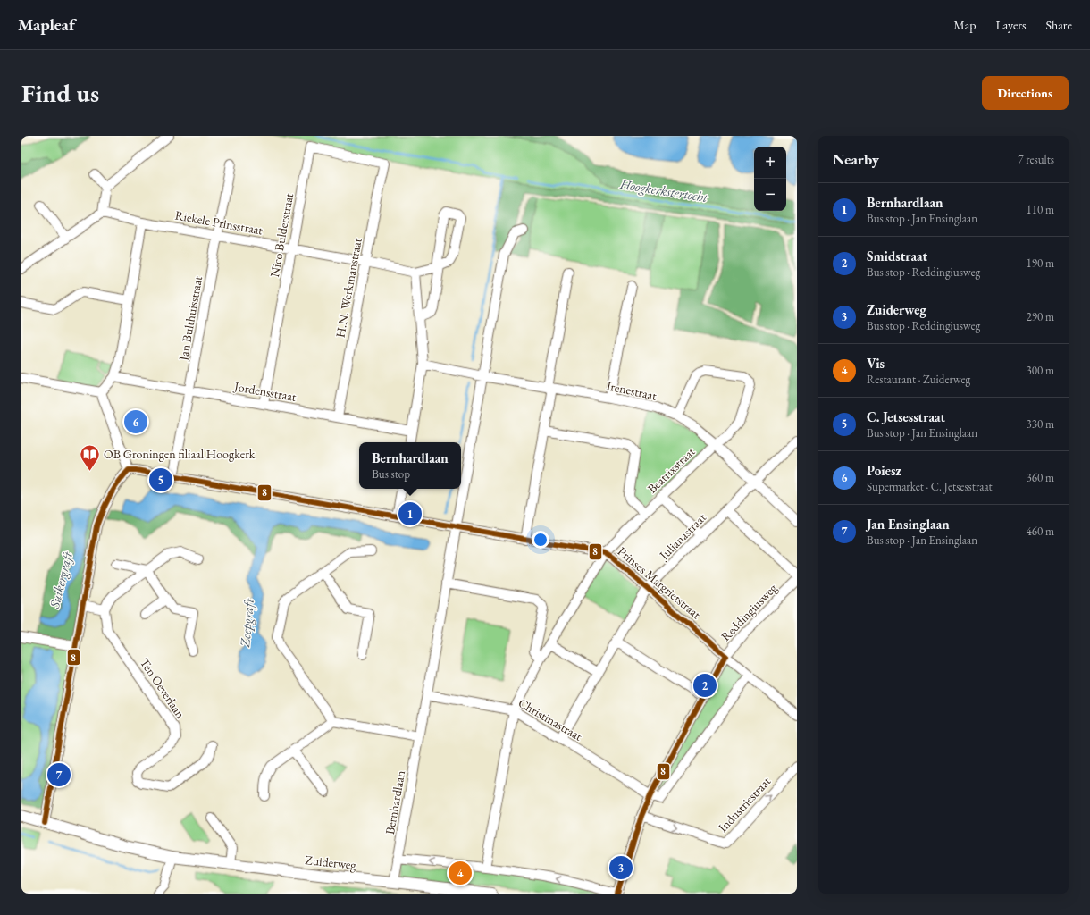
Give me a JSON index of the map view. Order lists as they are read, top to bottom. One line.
{"streets":{"street":["Riekele Prinsstraat","Nico Bulderstraat","H.N. Werkmanstraat","Jan Bulthuisstraat","Irenestraat","Jordensstraat","Beatrixstraat","Julianastraat","Prinses Margrietstraat","Reddingiusweg","Ten Oeverlaan","Christinastraat","Bernhardlaan","Industriestraat","Zuiderweg"]},"crossings":[["Riekele Prinsstraat","Nico Bulderstraat"],["Riekele Prinsstraat","H.N. Werkmanstraat"],["Riekele Prinsstraat","Jan Bulthuisstraat"],["Nico Bulderstraat","H.N. Werkmanstraat"],["Nico Bulderstraat","Jordensstraat"],["H.N. Werkmanstraat","Jordensstraat"],["Jan Bulthuisstraat","Jordensstraat"],["Jan Bulthuisstraat","Prinses Margrietstraat"],["Irenestraat","Beatrixstraat"],["Irenestraat","Julianastraat"],["Irenestraat","Bernhardlaan"],["Beatrixstraat","Prinses Margrietstraat"],["Beatrixstraat","Christinastraat"],["Julianastraat","Prinses Margrietstraat"],["Julianastraat","Christinastraat"],["Prinses Margrietstraat","Reddingiusweg"],["Prinses Margrietstraat","Bernhardlaan"],["Reddingiusweg","Christinastraat"],["Reddingiusweg","Industriestraat"],["Christinastraat","Bernhardlaan"],["Bernhardlaan","Zuiderweg"]],"one_way":["Industriestraat"],"water":["Hoogkerkstertocht","Suikergraft","Zeepgraft"],"places":{"library":["OB Groningen filiaal Hoogkerk"]},"lines":["transit line 8"],"page":{"header":"Mapleaf","nav":["Map","Layers","Share"],"buttons":"Directions","title":"Find us","heading":["Nearby","7 results"],"map_buttons":["+","−"],"list":[{"mark":"1","name":"Bernhardlaan","note":"Bus stop · Jan Ensinglaan","value":"110 m"},{"mark":"2","name":"Smidstraat","note":"Bus stop · Reddingiusweg","value":"190 m"},{"mark":"3","name":"Zuiderweg","note":"Bus stop · Reddingiusweg","value":"290 m"},{"mark":"4","name":"Vis","note":"Restaurant · Zuiderweg","value":"300 m"},{"mark":"5","name":"C. Jetsesstraat","note":"Bus stop · Jan Ensinglaan","value":"330 m"},{"mark":"6","name":"Poiesz","note":"Supermarket · C. Jetsesstraat","value":"360 m"},{"mark":"7","name":"Jan Ensinglaan","note":"Bus stop · Jan Ensinglaan","value":"460 m"}],"pins":["6","5","1","2","7","3","4"],"popup":["Bernhardlaan","Bus stop"]}}
